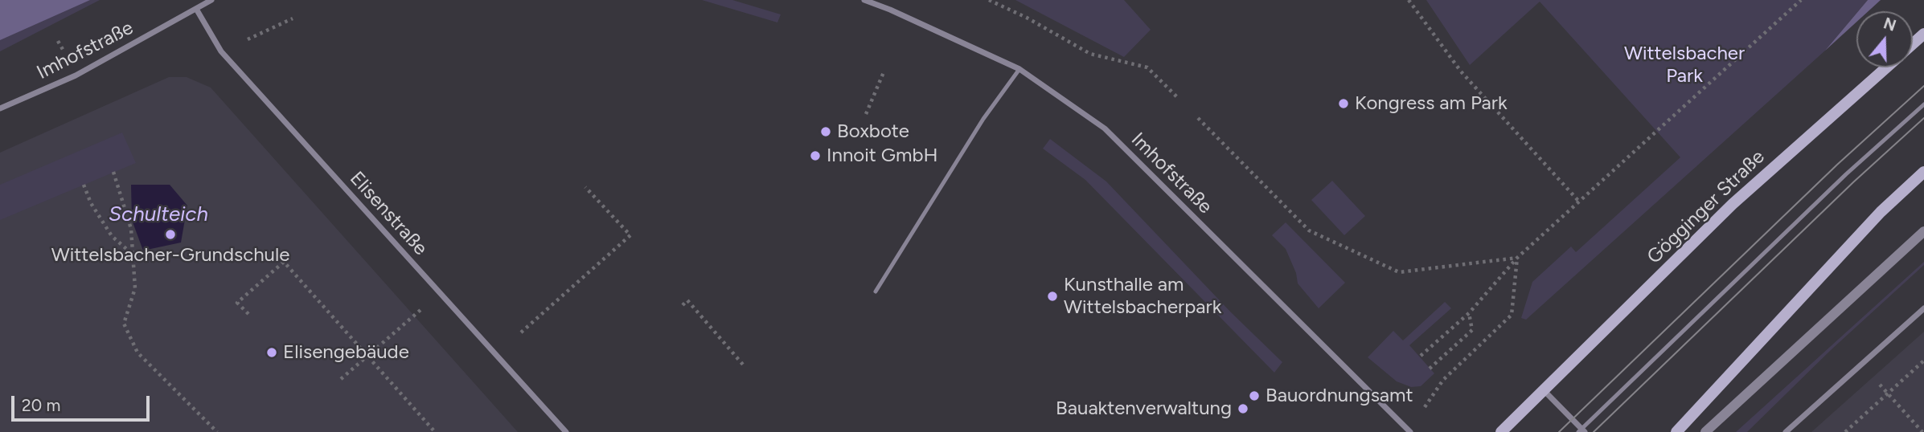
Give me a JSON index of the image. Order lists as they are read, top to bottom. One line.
{"streets":{"main road":["Gögginger Straße"],"street":["Imhofstraße","Elisenstraße"]},"crossings":[["Imhofstraße","Elisenstraße"]],"water":["Schulteich"],"parks":["Wittelsbacher Park"],"places":["Kongress am Park","Boxbote","Innoit GmbH","Wittelsbacher-Grundschule","Kunsthalle am Wittelsbacherpark","Elisengebäude","Bauordnungsamt","Bauaktenverwaltung"],"scale_bar":"20 m","north":"top"}
